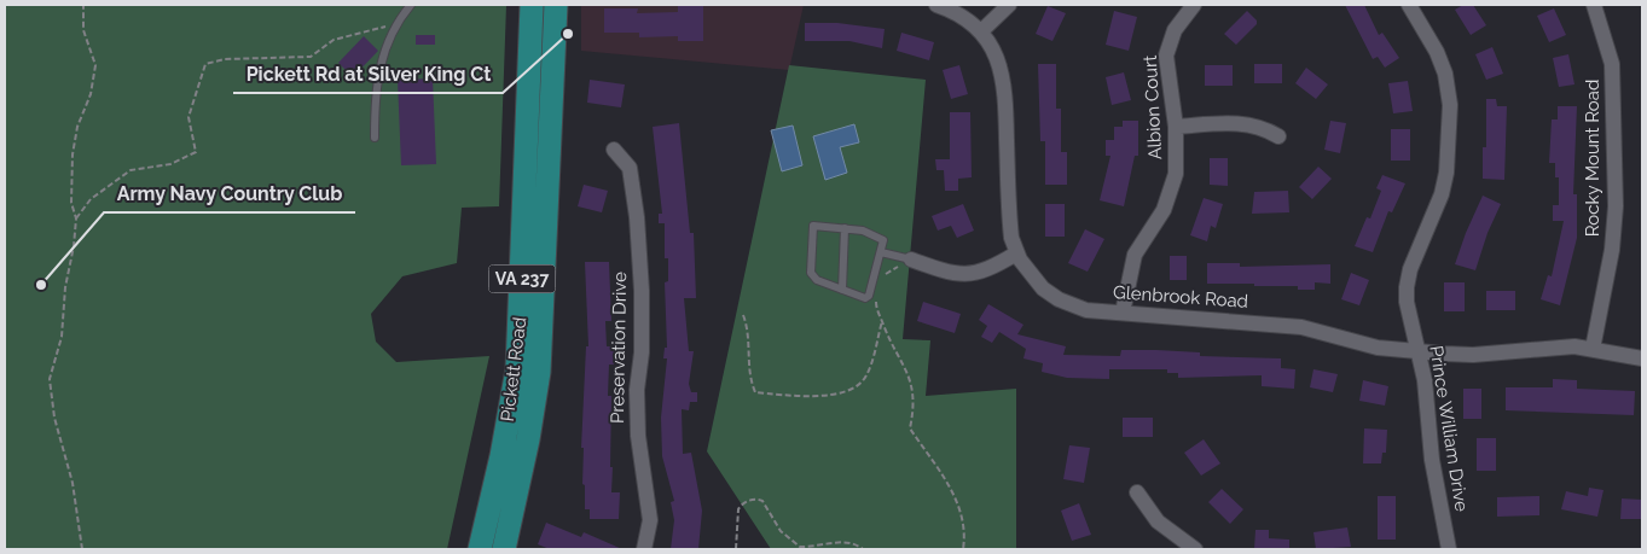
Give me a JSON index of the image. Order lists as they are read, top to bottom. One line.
{"streets":{"main road":["VA 237","Pickett Road"],"street":["Albion Court","Rocky Mount Road","Glenbrook Road","Preservation Drive","Prince William Drive"]},"crossings":[["Albion Court","Glenbrook Road"],["Rocky Mount Road","Glenbrook Road"],["Glenbrook Road","Prince William Drive"]],"places":["Pickett Rd at Silver King Ct","Army Navy Country Club"]}
